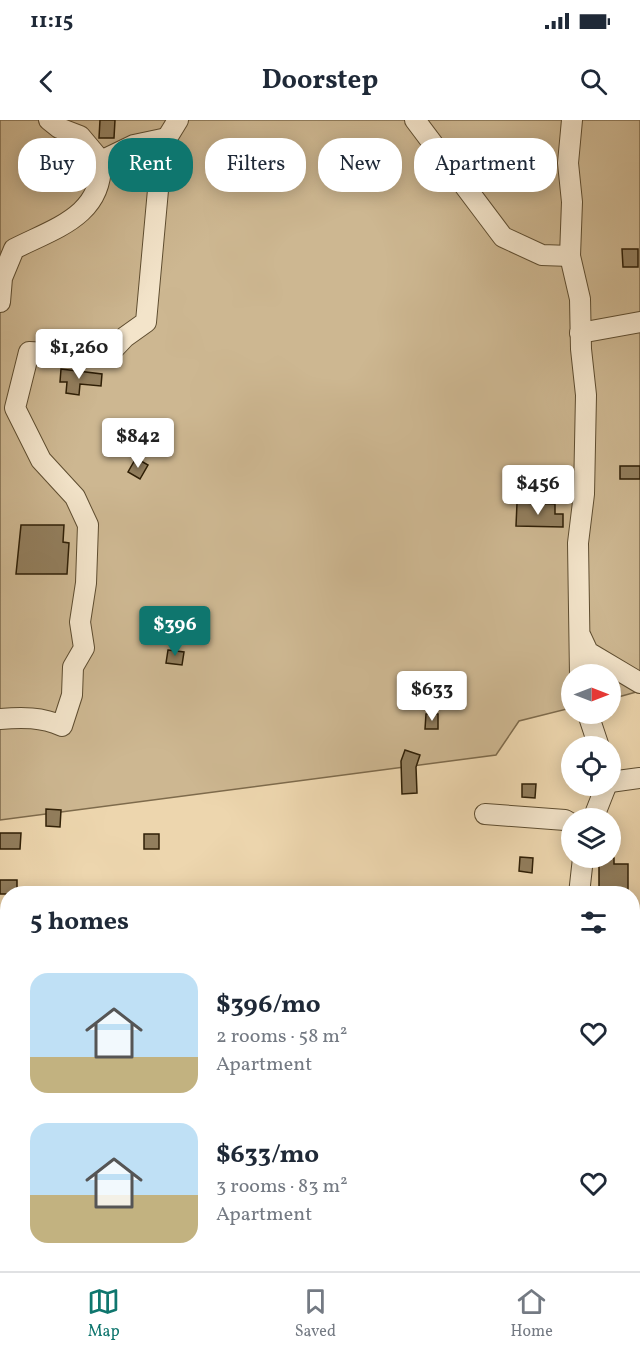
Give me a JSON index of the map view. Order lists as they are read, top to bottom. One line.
{"north":"right","page":{"status":"11:15","header":"Doorstep","chip":["Buy","Rent","Filters","New","Apartment"],"price":["$1,260","$842","$456","$396","$633"],"heading":"5 homes","list":[{"name":"$396/mo","note":"2 rooms · 58 m² · Apartment"},{"name":"$633/mo","note":"3 rooms · 83 m² · Apartment"}],"tabs":["Map","Saved","Home"]}}
